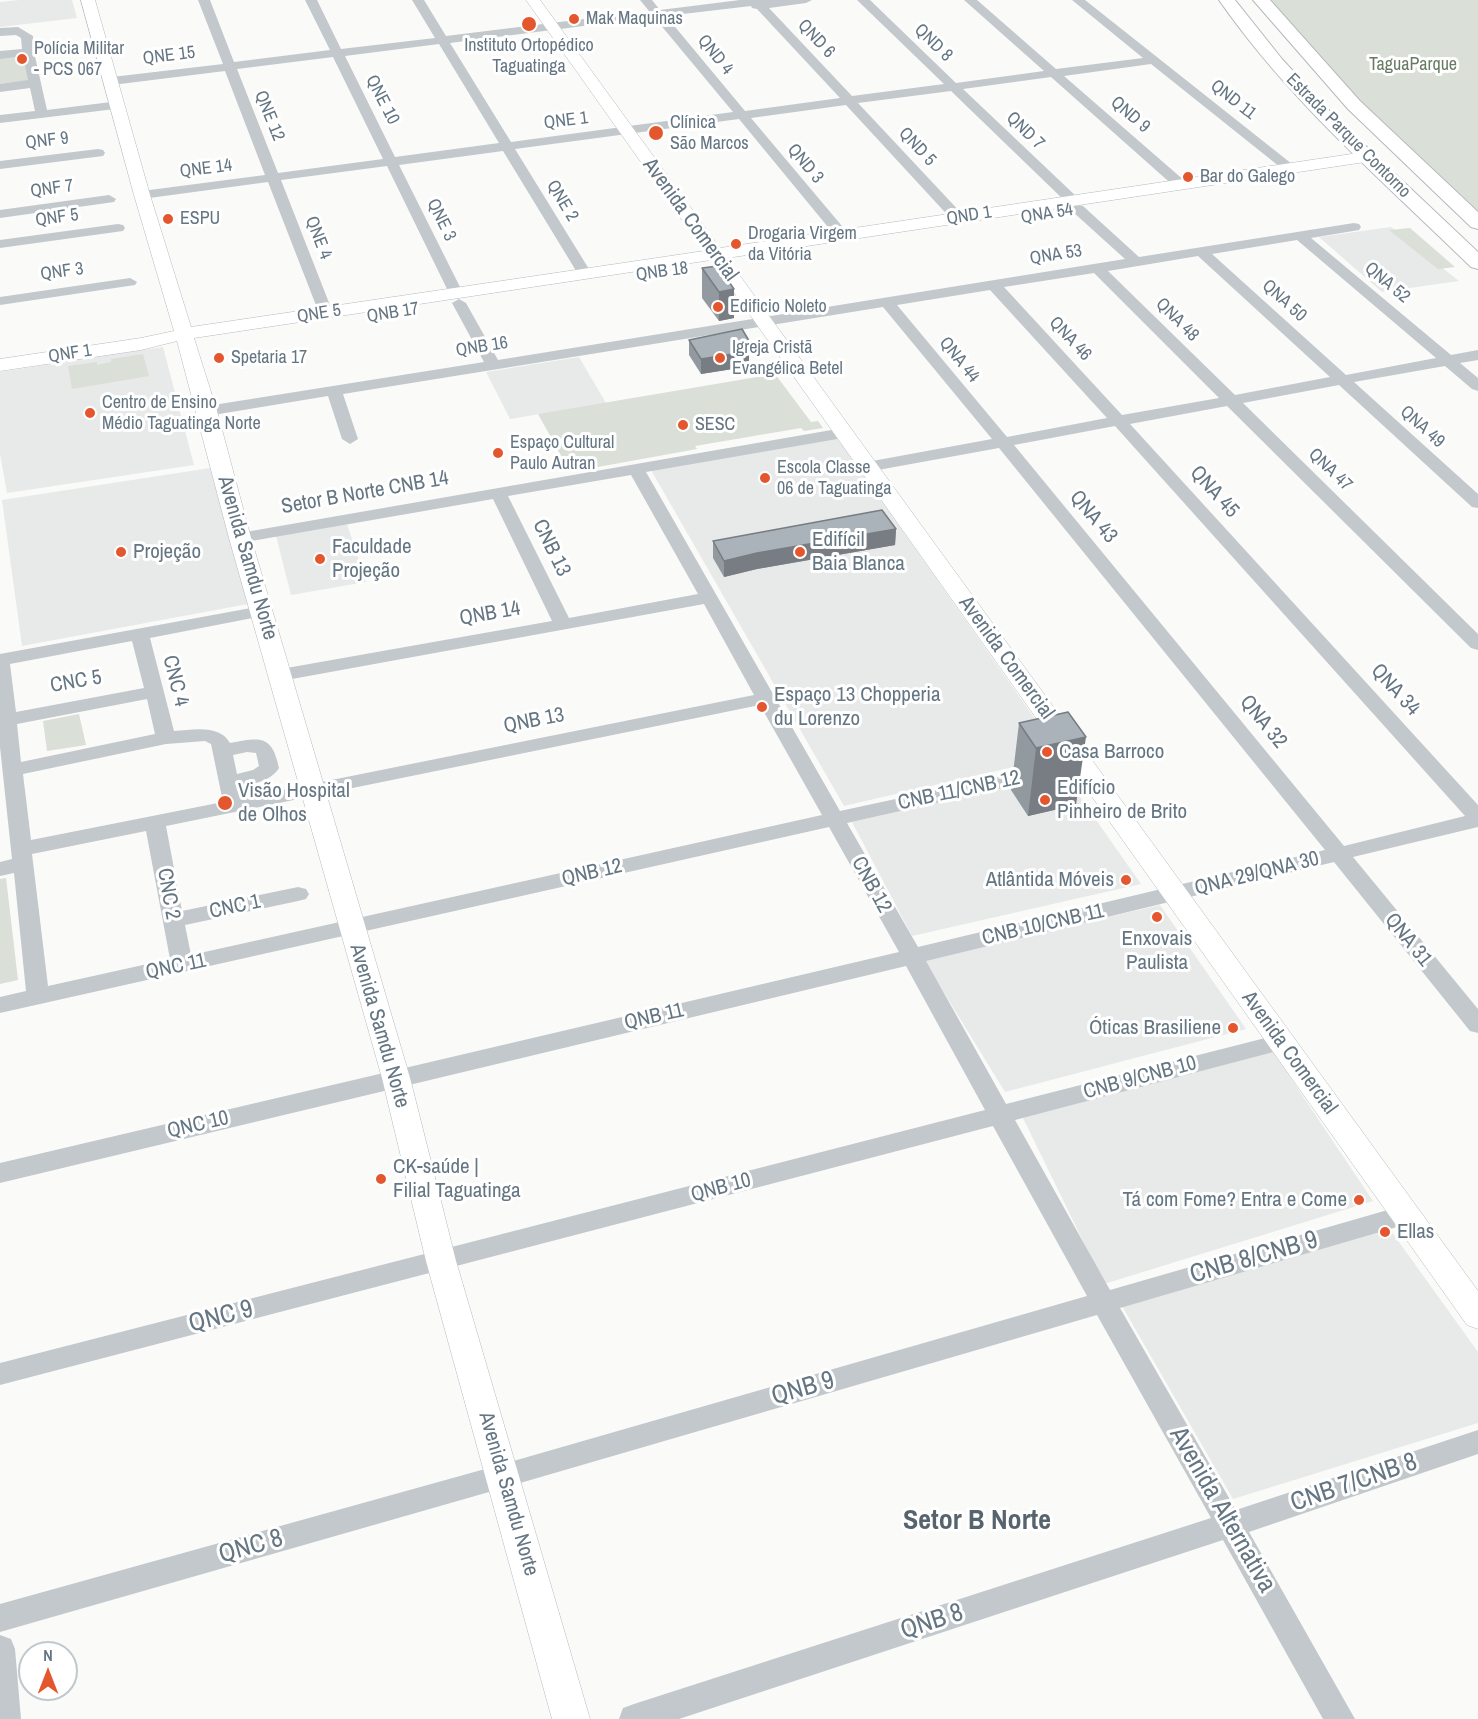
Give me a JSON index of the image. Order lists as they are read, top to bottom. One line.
{"streets":{"highway":["Estrada Parque Contorno"],"main road":["QNA 54","QND 1","Avenida Comercial","QNB 17","QNE 5","QNF 1","Avenida Samdu Norte"],"street":["QND 6","QND 8","QND 4","QNE 15","QNE 10","QND 11","QND 9","QNE 12","QNE 1","QND 7","QNF 9","QND 5","QND 3","QNE 14","QNF 7","QNE 2","QNF 5","QNE 3","QNE 4","QNA 53","QNF 3","QNA 52","QNA 50","QNA 48","QNA 46","QNB 16","QNA 44","QNA 49","QNA 47","QNA 45","Setor B Norte CNB 14","QNA 43","CNB 13","QNB 14","CNC 4","CNC 5","QNA 34","QNB 13","QNA 32","CNB 11/CNB 12","QNB 12","QNA 29/QNA 30","CNB 12","CNC 2","CNC 1","CNB 10/CNB 11","QNA 31","QNC 11","QNB 11","CNB 9/CNB 10","QNC 10","QNB 10","CNB 8/CNB 9","QNC 9","QNB 9","CNB 7/CNB 8","Avenida Alternativa","QNC 8","QNB 8"]},"crossings":[["QND 6","QNE 15"],["QND 6","QND 5"],["QND 8","QND 7"],["QND 4","QNE 15"],["QND 4","QND 3"],["QNE 15","QNE 10"],["QNE 15","QNE 12"],["QNE 15","QNE 2"],["QNE 15","Avenida Comercial"],["QNE 15","Avenida Samdu Norte"],["QNE 10","QNE 1"],["QNE 10","QNE 14"],["QNE 10","QNE 3"],["QND 11","QND 1"],["QND 9","QND 1"],["QNE 12","QNE 14"],["QNE 12","QNE 4"],["QNE 1","QNE 14"],["QNE 1","QNE 2"],["QNE 1","QNE 3"],["QNE 1","Avenida Comercial"],["QND 7","QNA 54"],["QND 7","QND 1"],["QND 7","QNA 53"],["Estrada Parque Contorno","QND 1"],["QND 5","QND 1"],["QND 3","QND 1"],["QNE 14","QNE 3"],["QNE 14","QNE 4"],["QNE 14","Avenida Samdu Norte"],["QNE 2","QND 1"],["QNA 54","QND 1"],["QND 1","QNE 3"],["QND 1","Avenida Comercial"],["QND 1","QNB 17"],["QND 1","QNE 5"],["QNE 3","QNB 17"],["QNE 3","QNE 5"],["Avenida Comercial","QNA 53"],["Avenida Comercial","QNB 16"],["Avenida Comercial","Setor B Norte CNB 14"],["Avenida Comercial","CNB 11/CNB 12"],["Avenida Comercial","QNA 29/QNA 30"],["Avenida Comercial","CNB 10/CNB 11"],["Avenida Comercial","CNB 9/CNB 10"],["Avenida Comercial","CNB 8/CNB 9"],["QNE 4","QNE 5"],["QNA 53","QNA 52"],["QNA 53","QNA 50"],["QNA 53","QNA 48"],["QNA 53","QNA 46"],["QNA 53","QNB 16"],["QNA 53","QNA 44"],["QNA 50","QNA 49"],["QNB 17","QNE 5"],["QNE 5","QNF 1"],["QNE 5","Avenida Samdu Norte"],["QNA 48","QNA 47"],["QNA 46","QNA 45"],["QNB 16","Avenida Samdu Norte"],["QNF 1","Avenida Samdu Norte"],["QNA 44","QNA 43"],["QNA 45","QNA 34"],["Setor B Norte CNB 14","CNB 13"],["Setor B Norte CNB 14","Avenida Samdu Norte"],["Setor B Norte CNB 14","CNB 12"],["QNA 43","QNA 32"],["CNB 13","QNB 14"],["Avenida Samdu Norte","QNB 14"],["Avenida Samdu Norte","CNC 5"],["Avenida Samdu Norte","QNB 13"],["Avenida Samdu Norte","QNB 12"],["Avenida Samdu Norte","QNC 11"],["Avenida Samdu Norte","QNB 11"],["Avenida Samdu Norte","QNC 10"],["Avenida Samdu Norte","QNB 10"],["Avenida Samdu Norte","QNC 9"],["Avenida Samdu Norte","QNB 9"],["Avenida Samdu Norte","QNC 8"],["QNB 14","CNB 12"],["CNC 4","CNC 5"],["QNA 34","QNA 29/QNA 30"],["QNB 13","CNB 12"],["QNB 13","CNC 2"],["QNA 32","QNA 29/QNA 30"],["QNA 32","QNA 31"],["CNB 11/CNB 12","QNB 12"],["CNB 11/CNB 12","CNB 12"],["QNB 12","CNB 12"],["QNB 12","QNC 11"],["QNA 29/QNA 30","CNB 10/CNB 11"],["QNA 29/QNA 30","QNA 31"],["CNB 12","CNB 10/CNB 11"],["CNB 12","QNB 11"],["CNB 12","CNB 9/CNB 10"],["CNB 12","QNB 10"],["CNB 12","CNB 8/CNB 9"],["CNB 12","QNB 9"],["CNB 12","Avenida Alternativa"],["CNC 2","CNC 1"],["CNC 2","QNC 11"],["CNB 10/CNB 11","QNB 11"],["QNB 11","QNC 10"],["CNB 9/CNB 10","QNB 10"],["QNB 10","QNC 9"],["CNB 8/CNB 9","QNB 9"],["CNB 8/CNB 9","Avenida Alternativa"],["QNB 9","Avenida Alternativa"],["QNB 9","QNC 8"],["CNB 7/CNB 8","Avenida Alternativa"],["CNB 7/CNB 8","QNB 8"],["Avenida Alternativa","QNB 8"]],"districts":["Setor B Norte"],"parks":["TaguaParque"],"places":["Mak Maquinas","Instituto Ortopédico Taguatinga","Polícia Militar - PCS 067","Clínica São Marcos","Bar do Galego","ESPU","Drogaria Virgem da Vitória","Edificio Noleto","Spetaria 17","Igreja Cristã Evangélica Betel","Centro de Ensino Médio Taguatinga Norte","SESC","Espaço Cultural Paulo Autran","Escola Classe 06 de Taguatinga","Projeção","Edifícil Baia Blanca","Faculdade Projeção","Espaço 13 Chopperia du Lorenzo","Casa Barroco","Edifício Pinheiro de Brito","Visão Hospital de Olhos","Atlântida Móveis","Enxovais Paulista","Óticas Brasiliene","CK-saúde | Filial Taguatinga","Tá com Fome? Entra e Come","Ellas"],"north":"top"}
